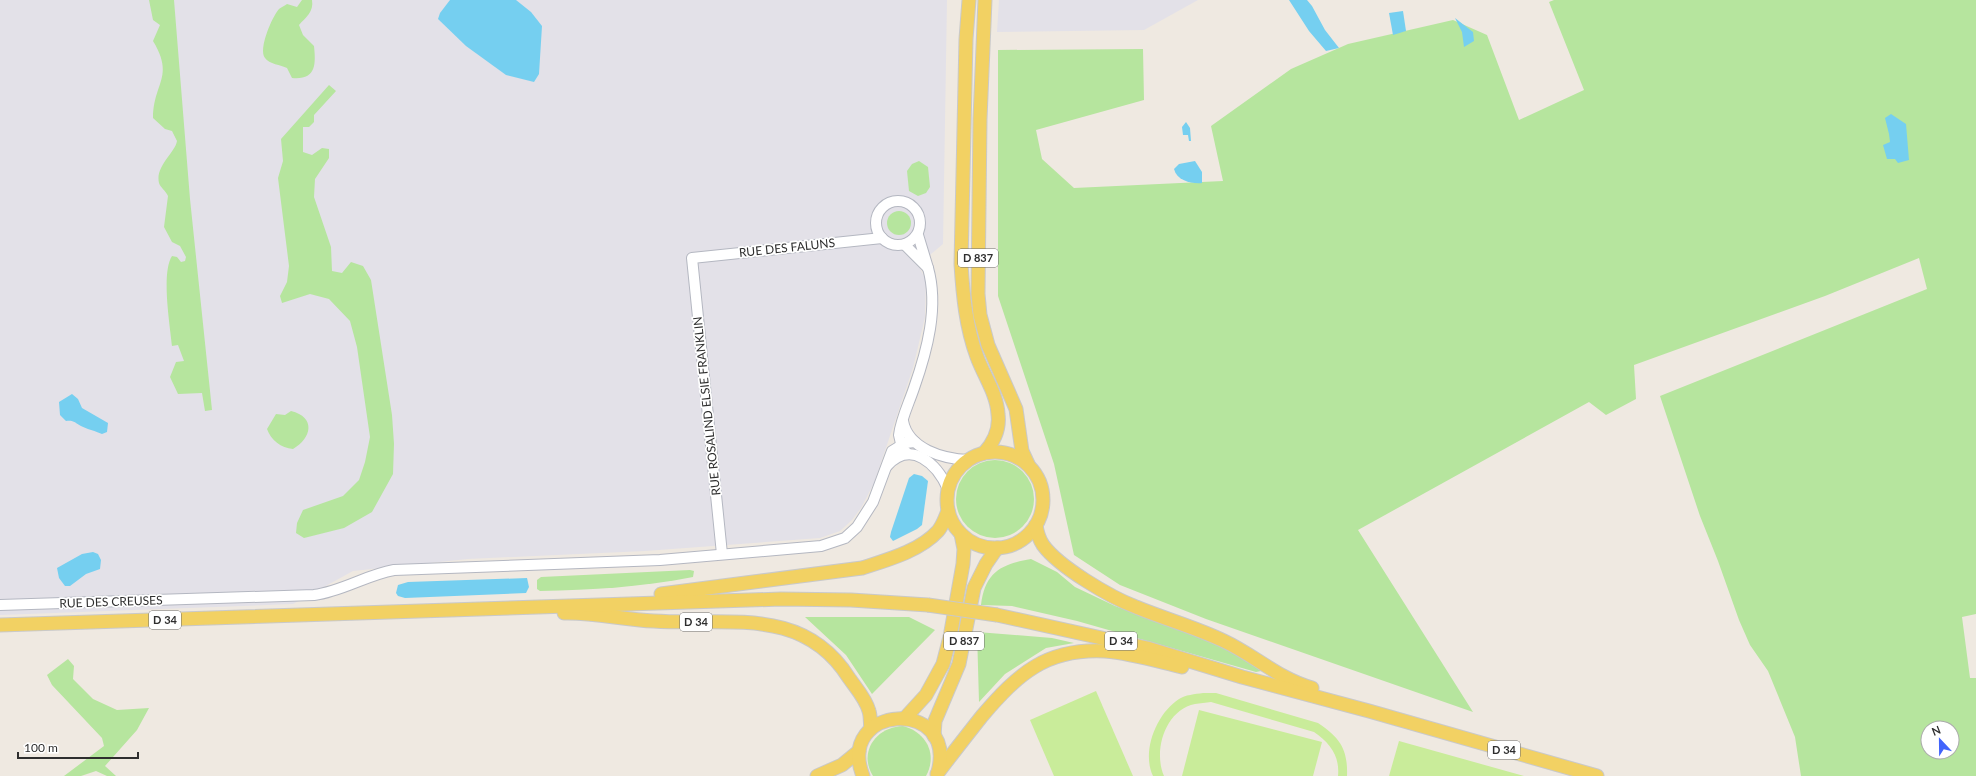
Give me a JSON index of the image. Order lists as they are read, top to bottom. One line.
{"streets":{"main road":["D 837","D 34"],"street":["RUE DES FALUNS","RUE ROSALIND ELSIE FRANKLIN","RUE DES CREUSES"]},"crossings":[["RUE DES FALUNS","RUE ROSALIND ELSIE FRANKLIN"],["RUE ROSALIND ELSIE FRANKLIN","RUE DES CREUSES"]],"scale_bar":"100 m","north":"top"}
